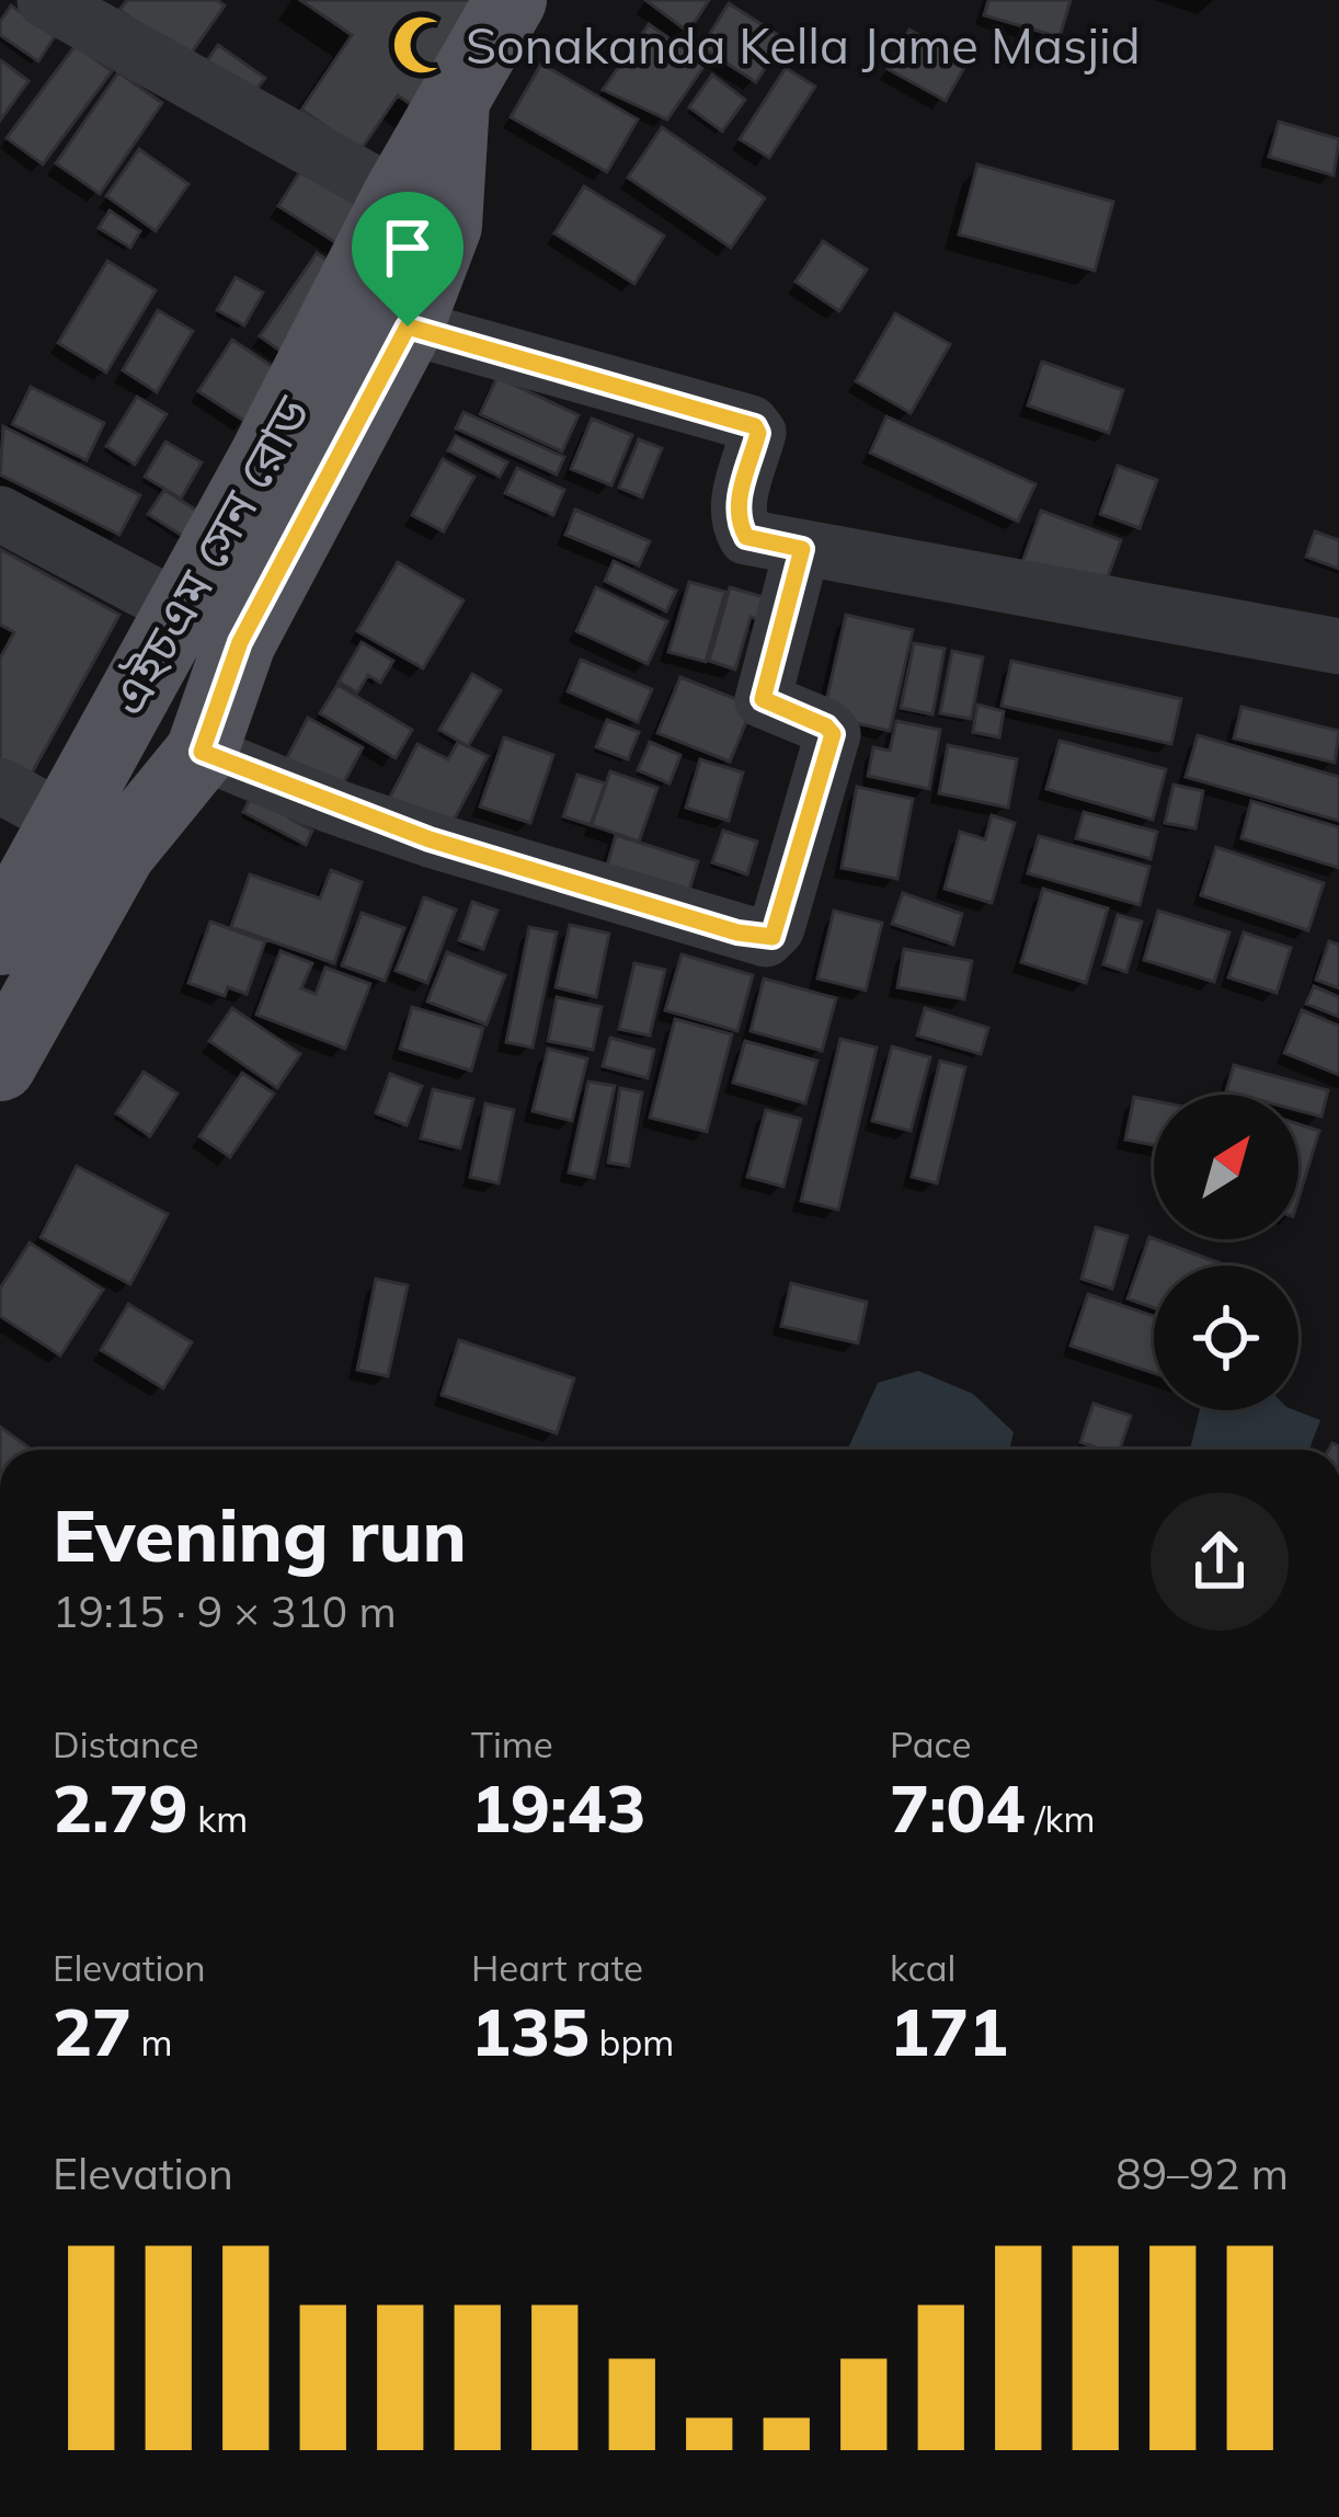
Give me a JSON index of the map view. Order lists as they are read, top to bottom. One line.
{"streets":{"main road":["এইচএম সেন রোড"]},"places":{"mosque":["Sonakanda Kella Jame Masjid"]},"north":"top right","page":{"heading":["Evening run","19:15 · 9 × 310 m"],"stats":[["Distance","2.79 km"],["Time","19:43"],["Pace","7:04 /km"],["Elevation","27 m"],["Heart rate","135 bpm"],["kcal","171"]],"chart":["Elevation","89–92 m"]}}
